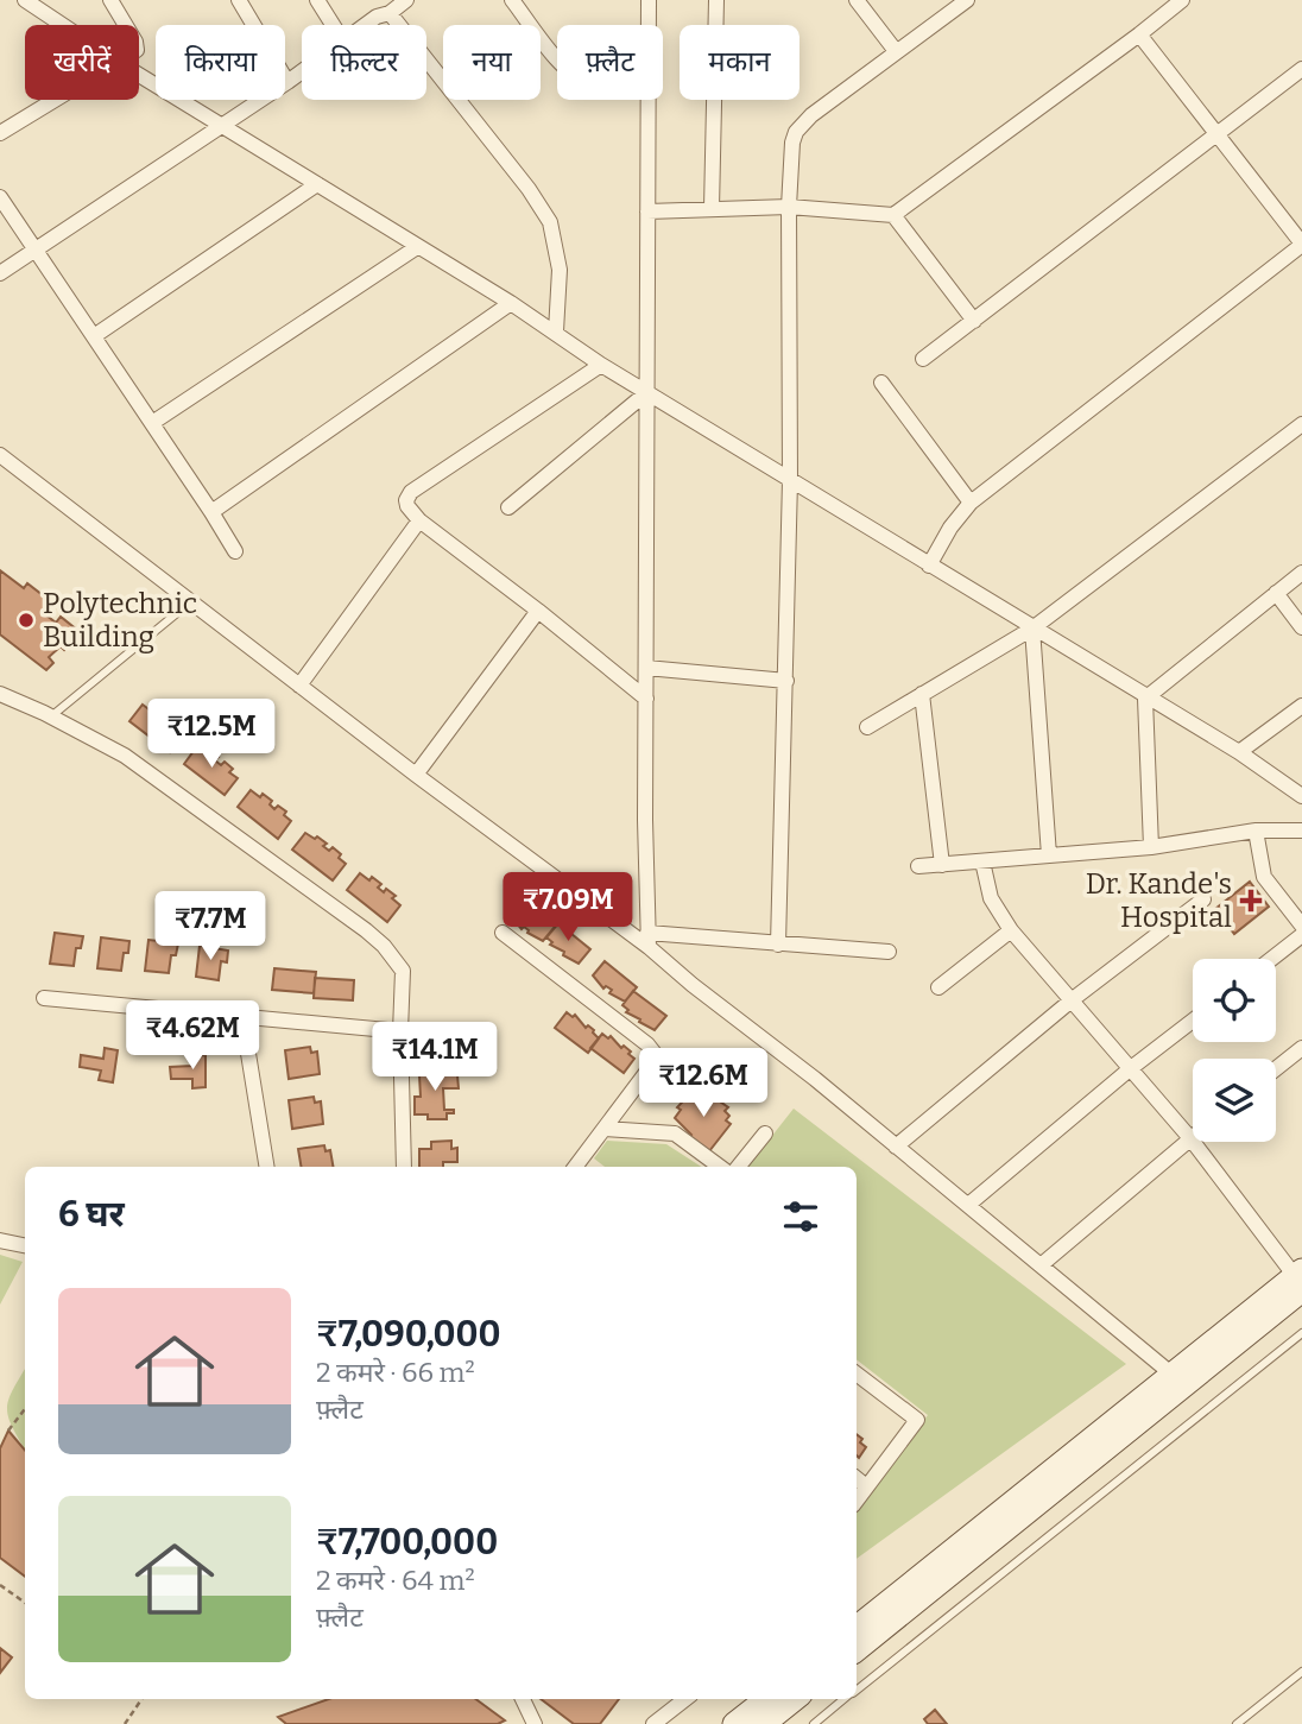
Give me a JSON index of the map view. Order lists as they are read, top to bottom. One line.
{"places":{"other":["Polytechnic Building"],"health":["Dr. Kande's Hospital"]},"page":{"chip":["खरीदें","किराया","फ़िल्टर","नया","फ़्लैट","मकान"],"price":["₹12.5M","₹7.09M","₹7.7M","₹4.62M","₹14.1M","₹12.6M"],"heading":"6 घर","list":[{"name":"₹7,090,000","note":"2 कमरे · 66 m² · फ़्लैट"},{"name":"₹7,700,000","note":"2 कमरे · 64 m² · फ़्लैट"}]}}
